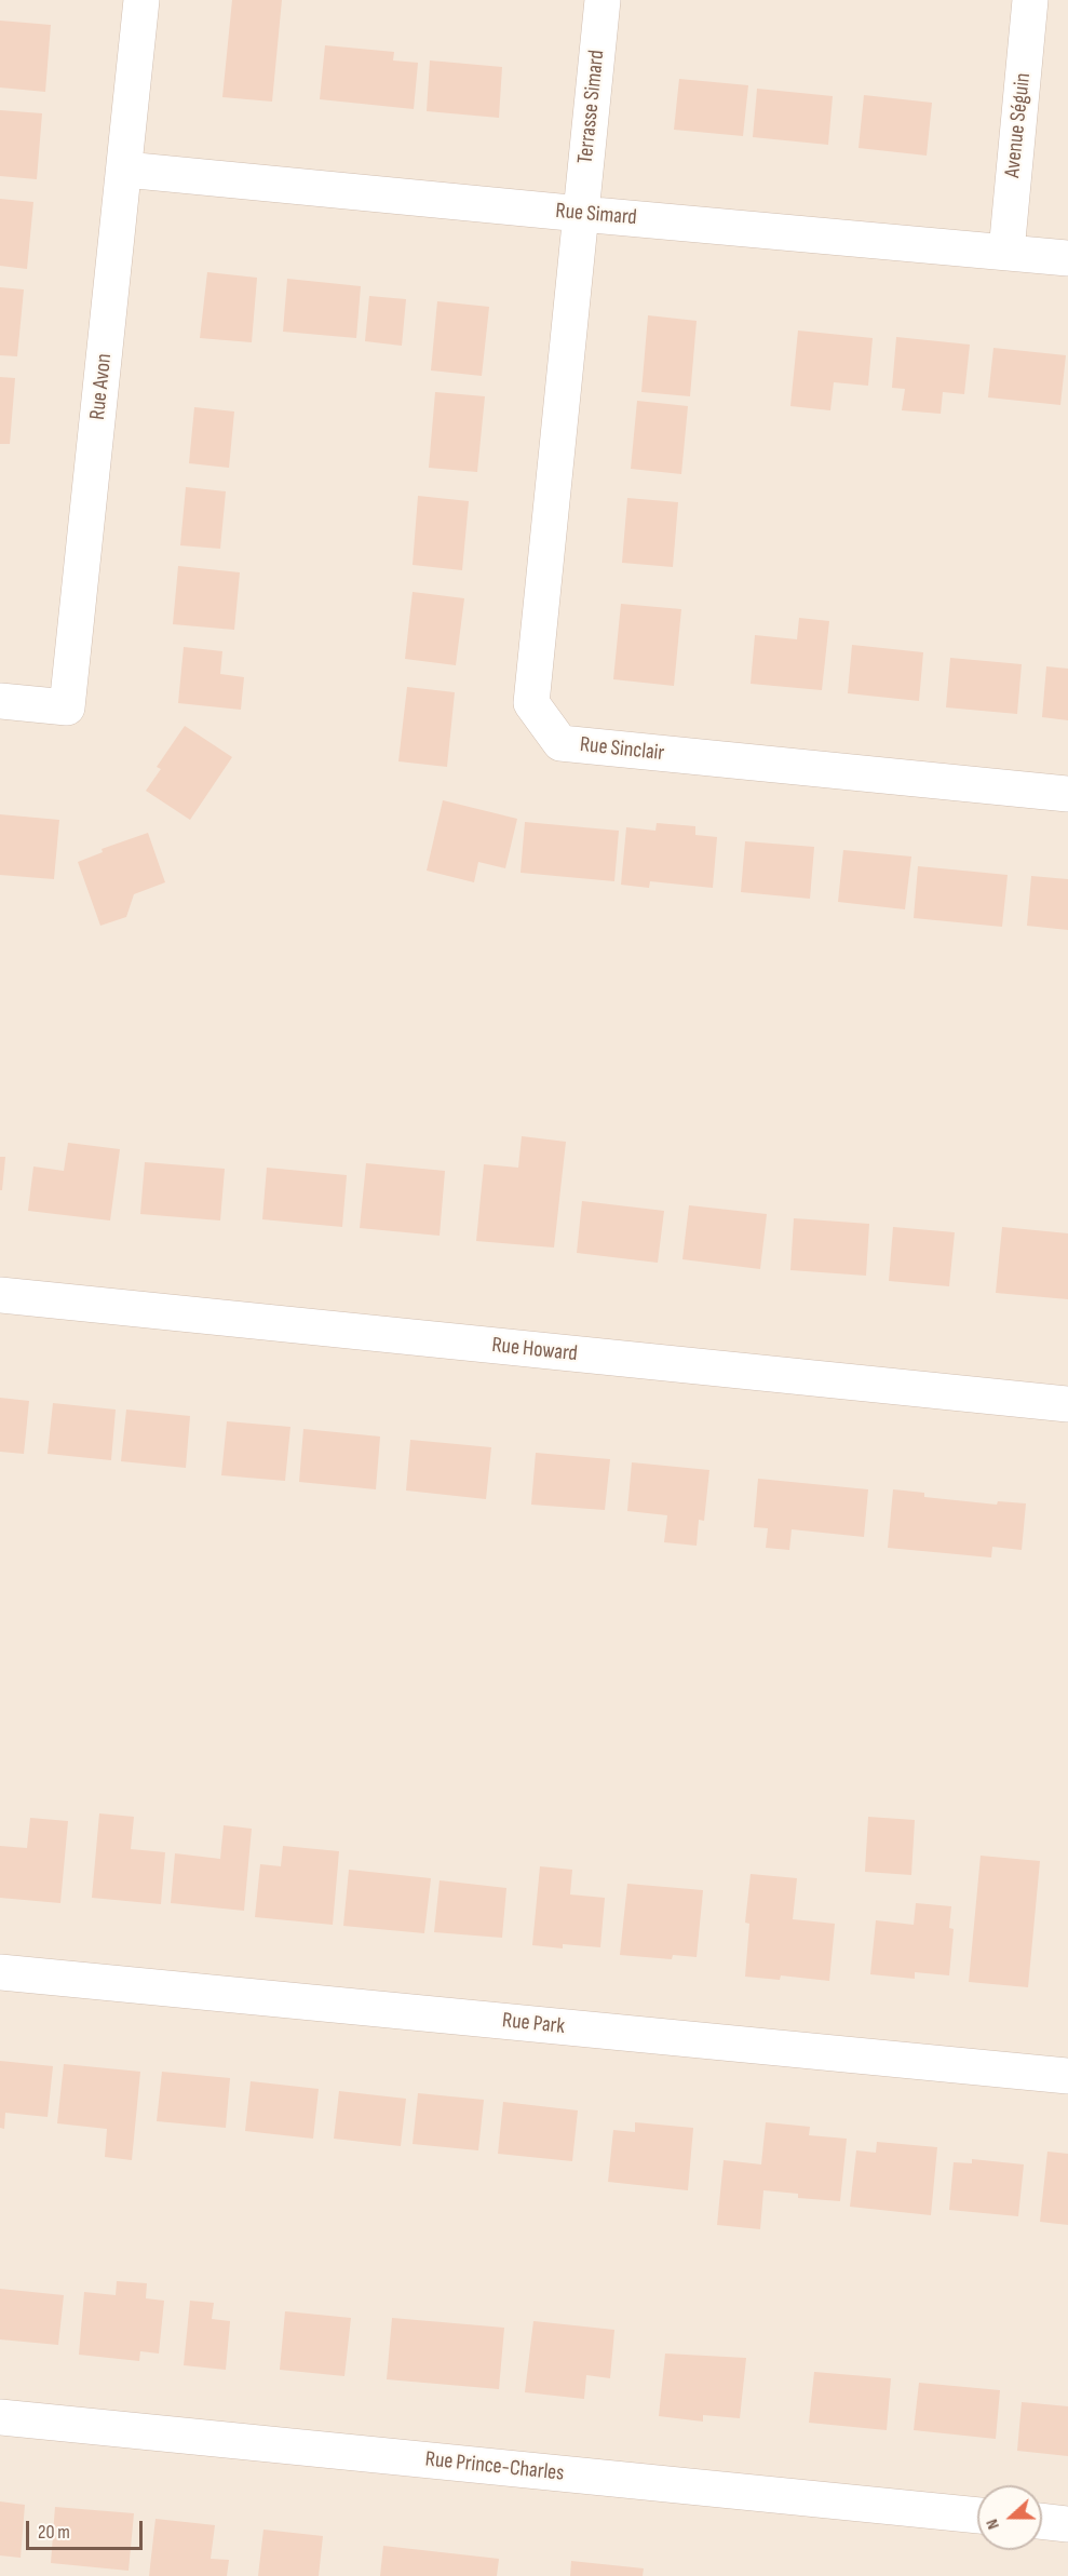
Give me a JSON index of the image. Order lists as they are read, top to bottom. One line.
{"streets":{"street":["Terrasse Simard","Avenue Séguin","Rue Simard","Rue Avon","Rue Sinclair","Rue Howard","Rue Park","Rue Prince-Charles"]},"crossings":[["Terrasse Simard","Rue Simard"],["Terrasse Simard","Rue Sinclair"],["Avenue Séguin","Rue Simard"],["Rue Simard","Rue Avon"],["Rue Simard","Rue Sinclair"]],"scale_bar":"20 m","north":"left"}
